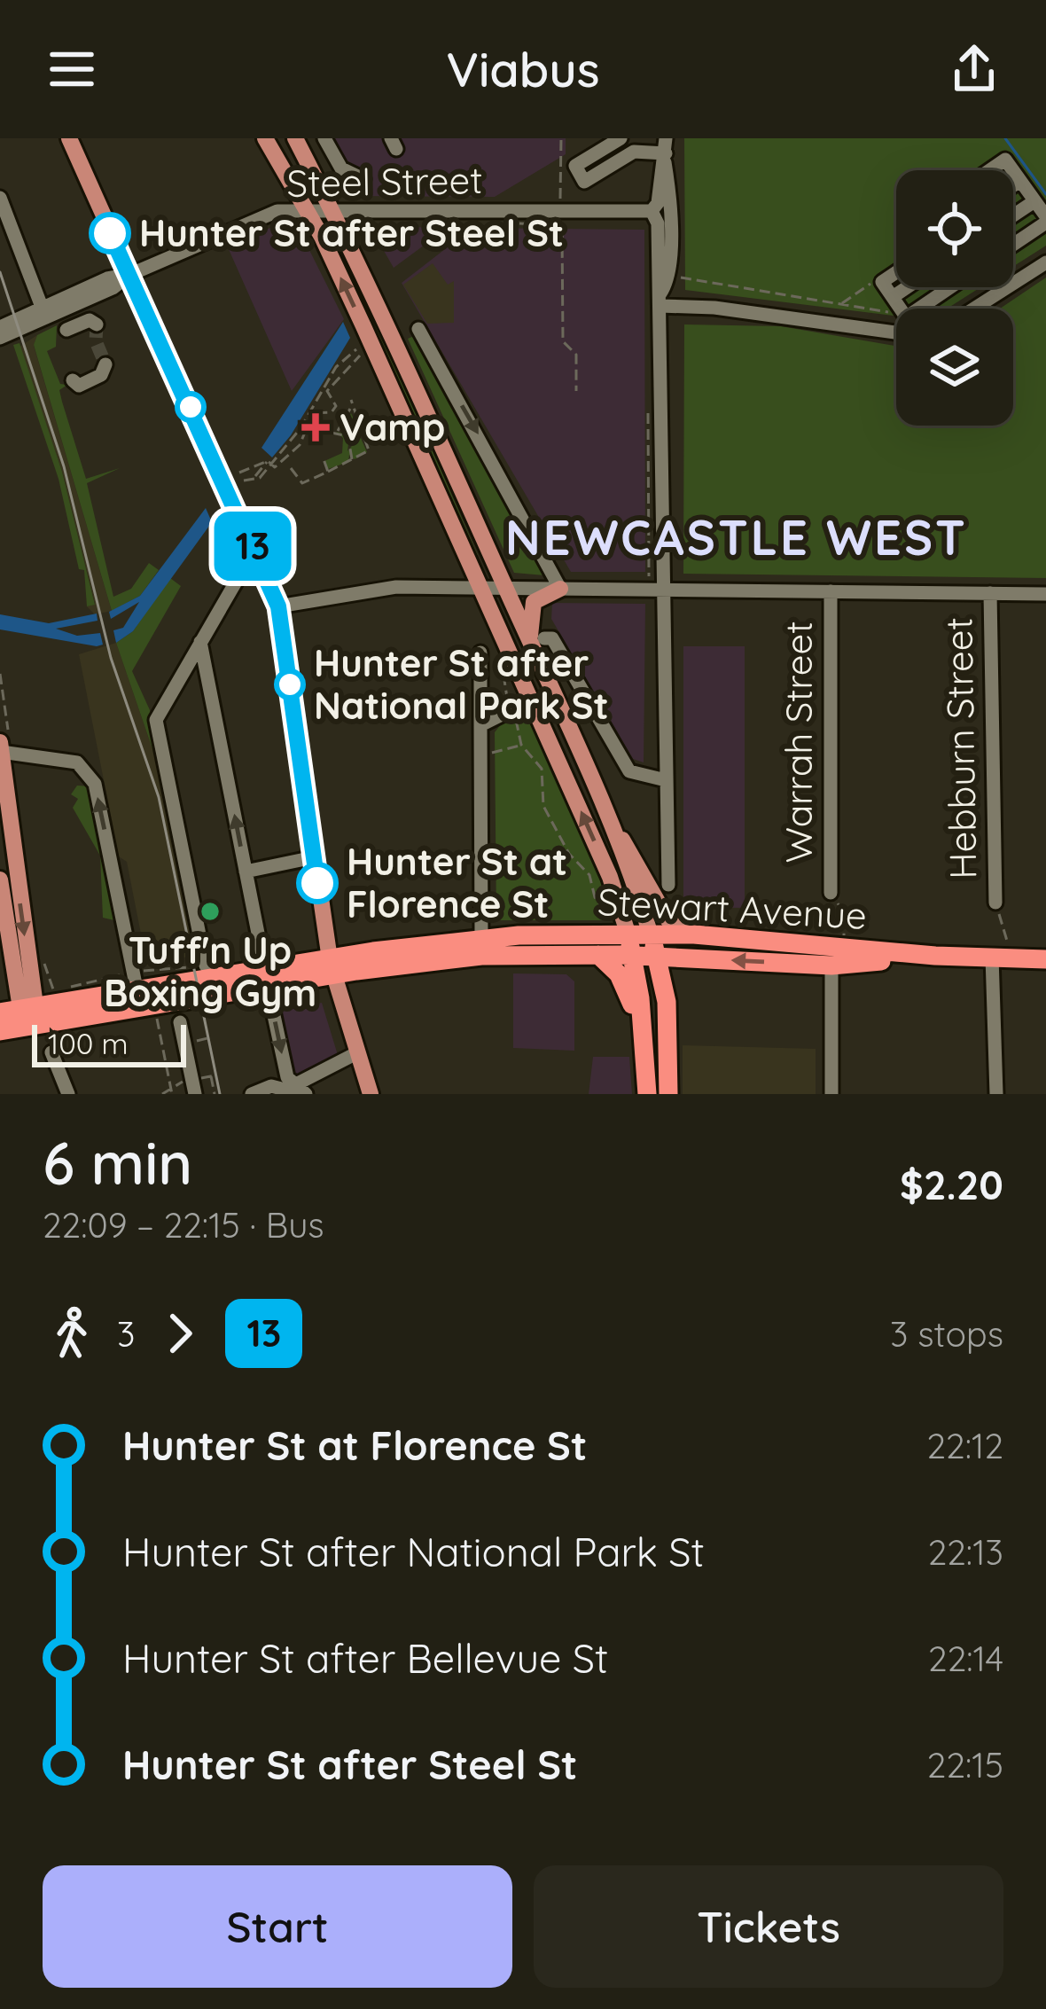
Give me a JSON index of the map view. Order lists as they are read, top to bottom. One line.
{"streets":{"highway":["Stewart Avenue"],"street":["Steel Street","Warrah Street","Hebburn Street"]},"districts":["NEWCASTLE WEST"],"places":{"other":["Hunter St after Steel St","Hunter St after National Park St","Hunter St at Florence St","Tuff'n Up Boxing Gym"],"health":["Vamp"]},"lines":["bus line 13"],"scale_bar":"100 m","page":{"header":"Viabus","on_map":"13","scale":"100 m","heading":["6 min","22:09 – 22:15 · Bus","$2.20"],"legs":["3","13","3 stops"],"list":[{"name":"Hunter St at Florence St","value":"22:12"},{"name":"Hunter St after National Park St","value":"22:13"},{"name":"Hunter St after Bellevue St","value":"22:14"},{"name":"Hunter St after Steel St","value":"22:15"}],"buttons":["Start","Tickets"]}}
